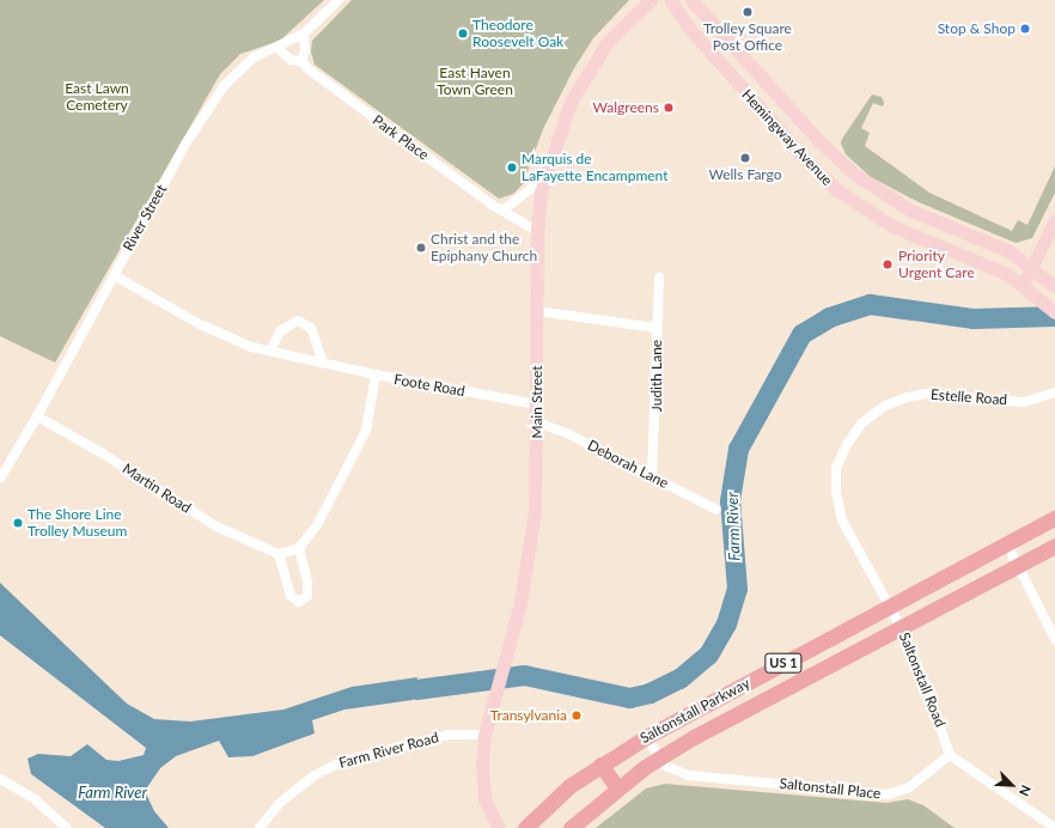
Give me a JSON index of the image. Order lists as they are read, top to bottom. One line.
{"streets":{"main road":["Hemingway Avenue","Main Street","US 1","Saltonstall Parkway"],"street":["Park Place","River Street","Judith Lane","Foote Road","Estelle Road","Deborah Lane","Martin Road","Saltonstall Road","Farm River Road","Saltonstall Place"]},"crossings":[["Park Place","River Street"],["Park Place","Main Street"],["River Street","Foote Road"],["River Street","Martin Road"],["Judith Lane","Deborah Lane"],["Foote Road","Main Street"],["Estelle Road","Saltonstall Road"],["Estelle Road","Saltonstall Parkway"],["Main Street","Deborah Lane"],["Main Street","Farm River Road"],["Saltonstall Road","Saltonstall Parkway"],["Saltonstall Road","Saltonstall Place"],["Saltonstall Parkway","Saltonstall Place"]],"water":["Farm River"],"parks":["East Haven Town Green","East Lawn Cemetery"],"places":["Trolley Square Post Office","Stop & Shop","Theodore Roosevelt Oak","Walgreens","Wells Fargo","Marquis de LaFayette Encampment","Christ and the Epiphany Church","Priority Urgent Care","The Shore Line Trolley Museum","Transylvania"],"north":"bottom right"}
